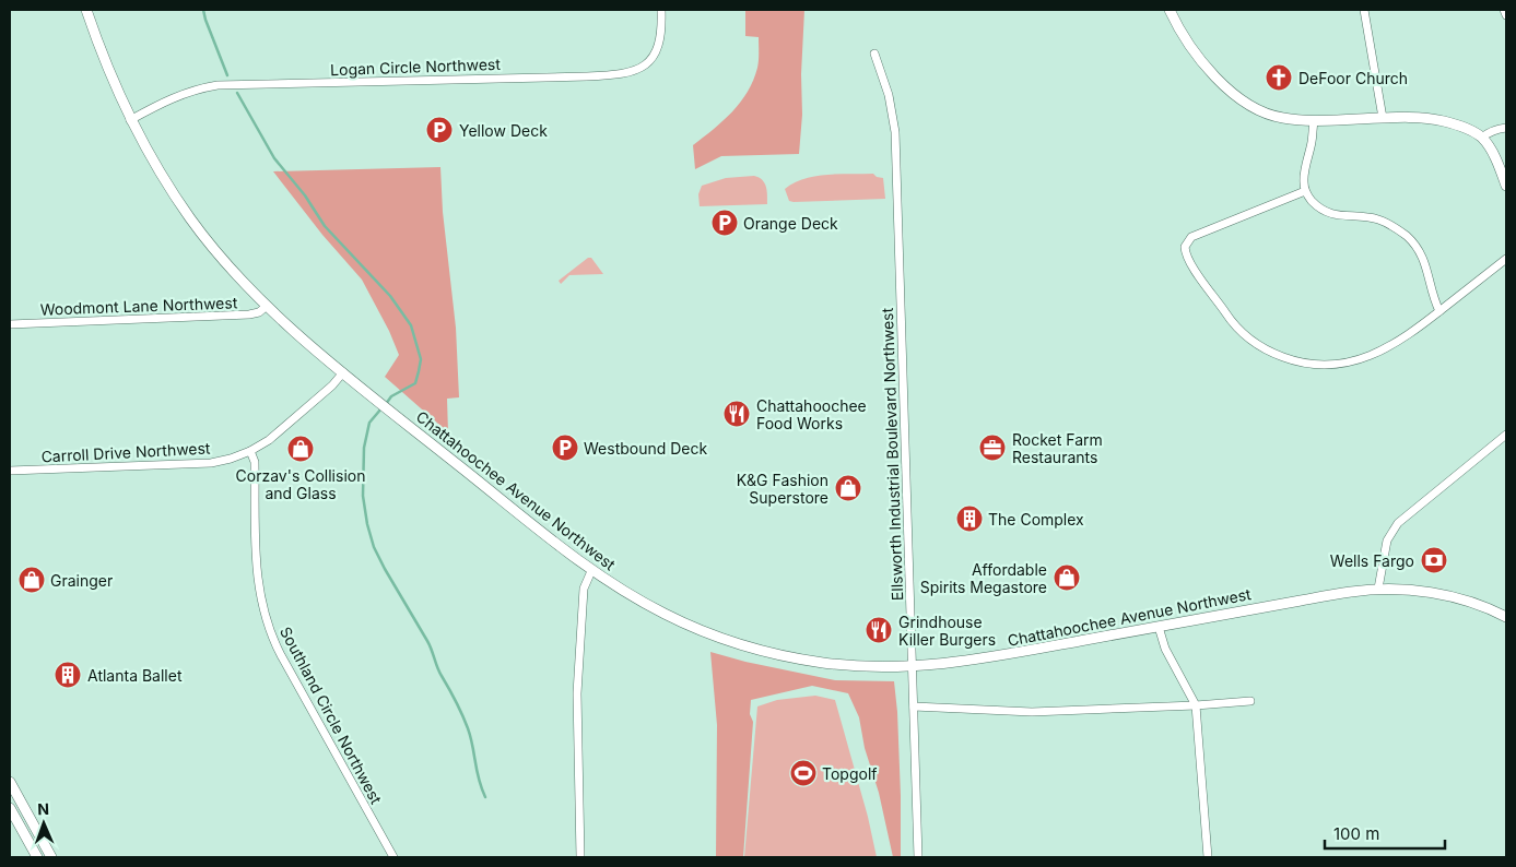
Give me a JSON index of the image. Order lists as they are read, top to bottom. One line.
{"streets":{"street":["Logan Circle Northwest","Woodmont Lane Northwest","Carroll Drive Northwest","Ellsworth Industrial Boulevard Northwest","Chattahoochee Avenue Northwest","Southland Circle Northwest"]},"crossings":[["Logan Circle Northwest","Chattahoochee Avenue Northwest"],["Woodmont Lane Northwest","Chattahoochee Avenue Northwest"],["Carroll Drive Northwest","Chattahoochee Avenue Northwest"],["Carroll Drive Northwest","Southland Circle Northwest"],["Ellsworth Industrial Boulevard Northwest","Chattahoochee Avenue Northwest"]],"places":{"church":["DeFoor Church"],"parking":["Yellow Deck","Orange Deck","Westbound Deck"],"restaurant":["Chattahoochee Food Works","Grindhouse Killer Burgers"],"office":["Rocket Farm Restaurants"],"shop":["Corzav's Collision and Glass","K&G Fashion Superstore","Affordable Spirits Megastore","Grainger"],"building":["The Complex","Atlanta Ballet"],"bank":["Wells Fargo"],"sports":["Topgolf"]},"scale_bar":"100 m","north":"top"}
